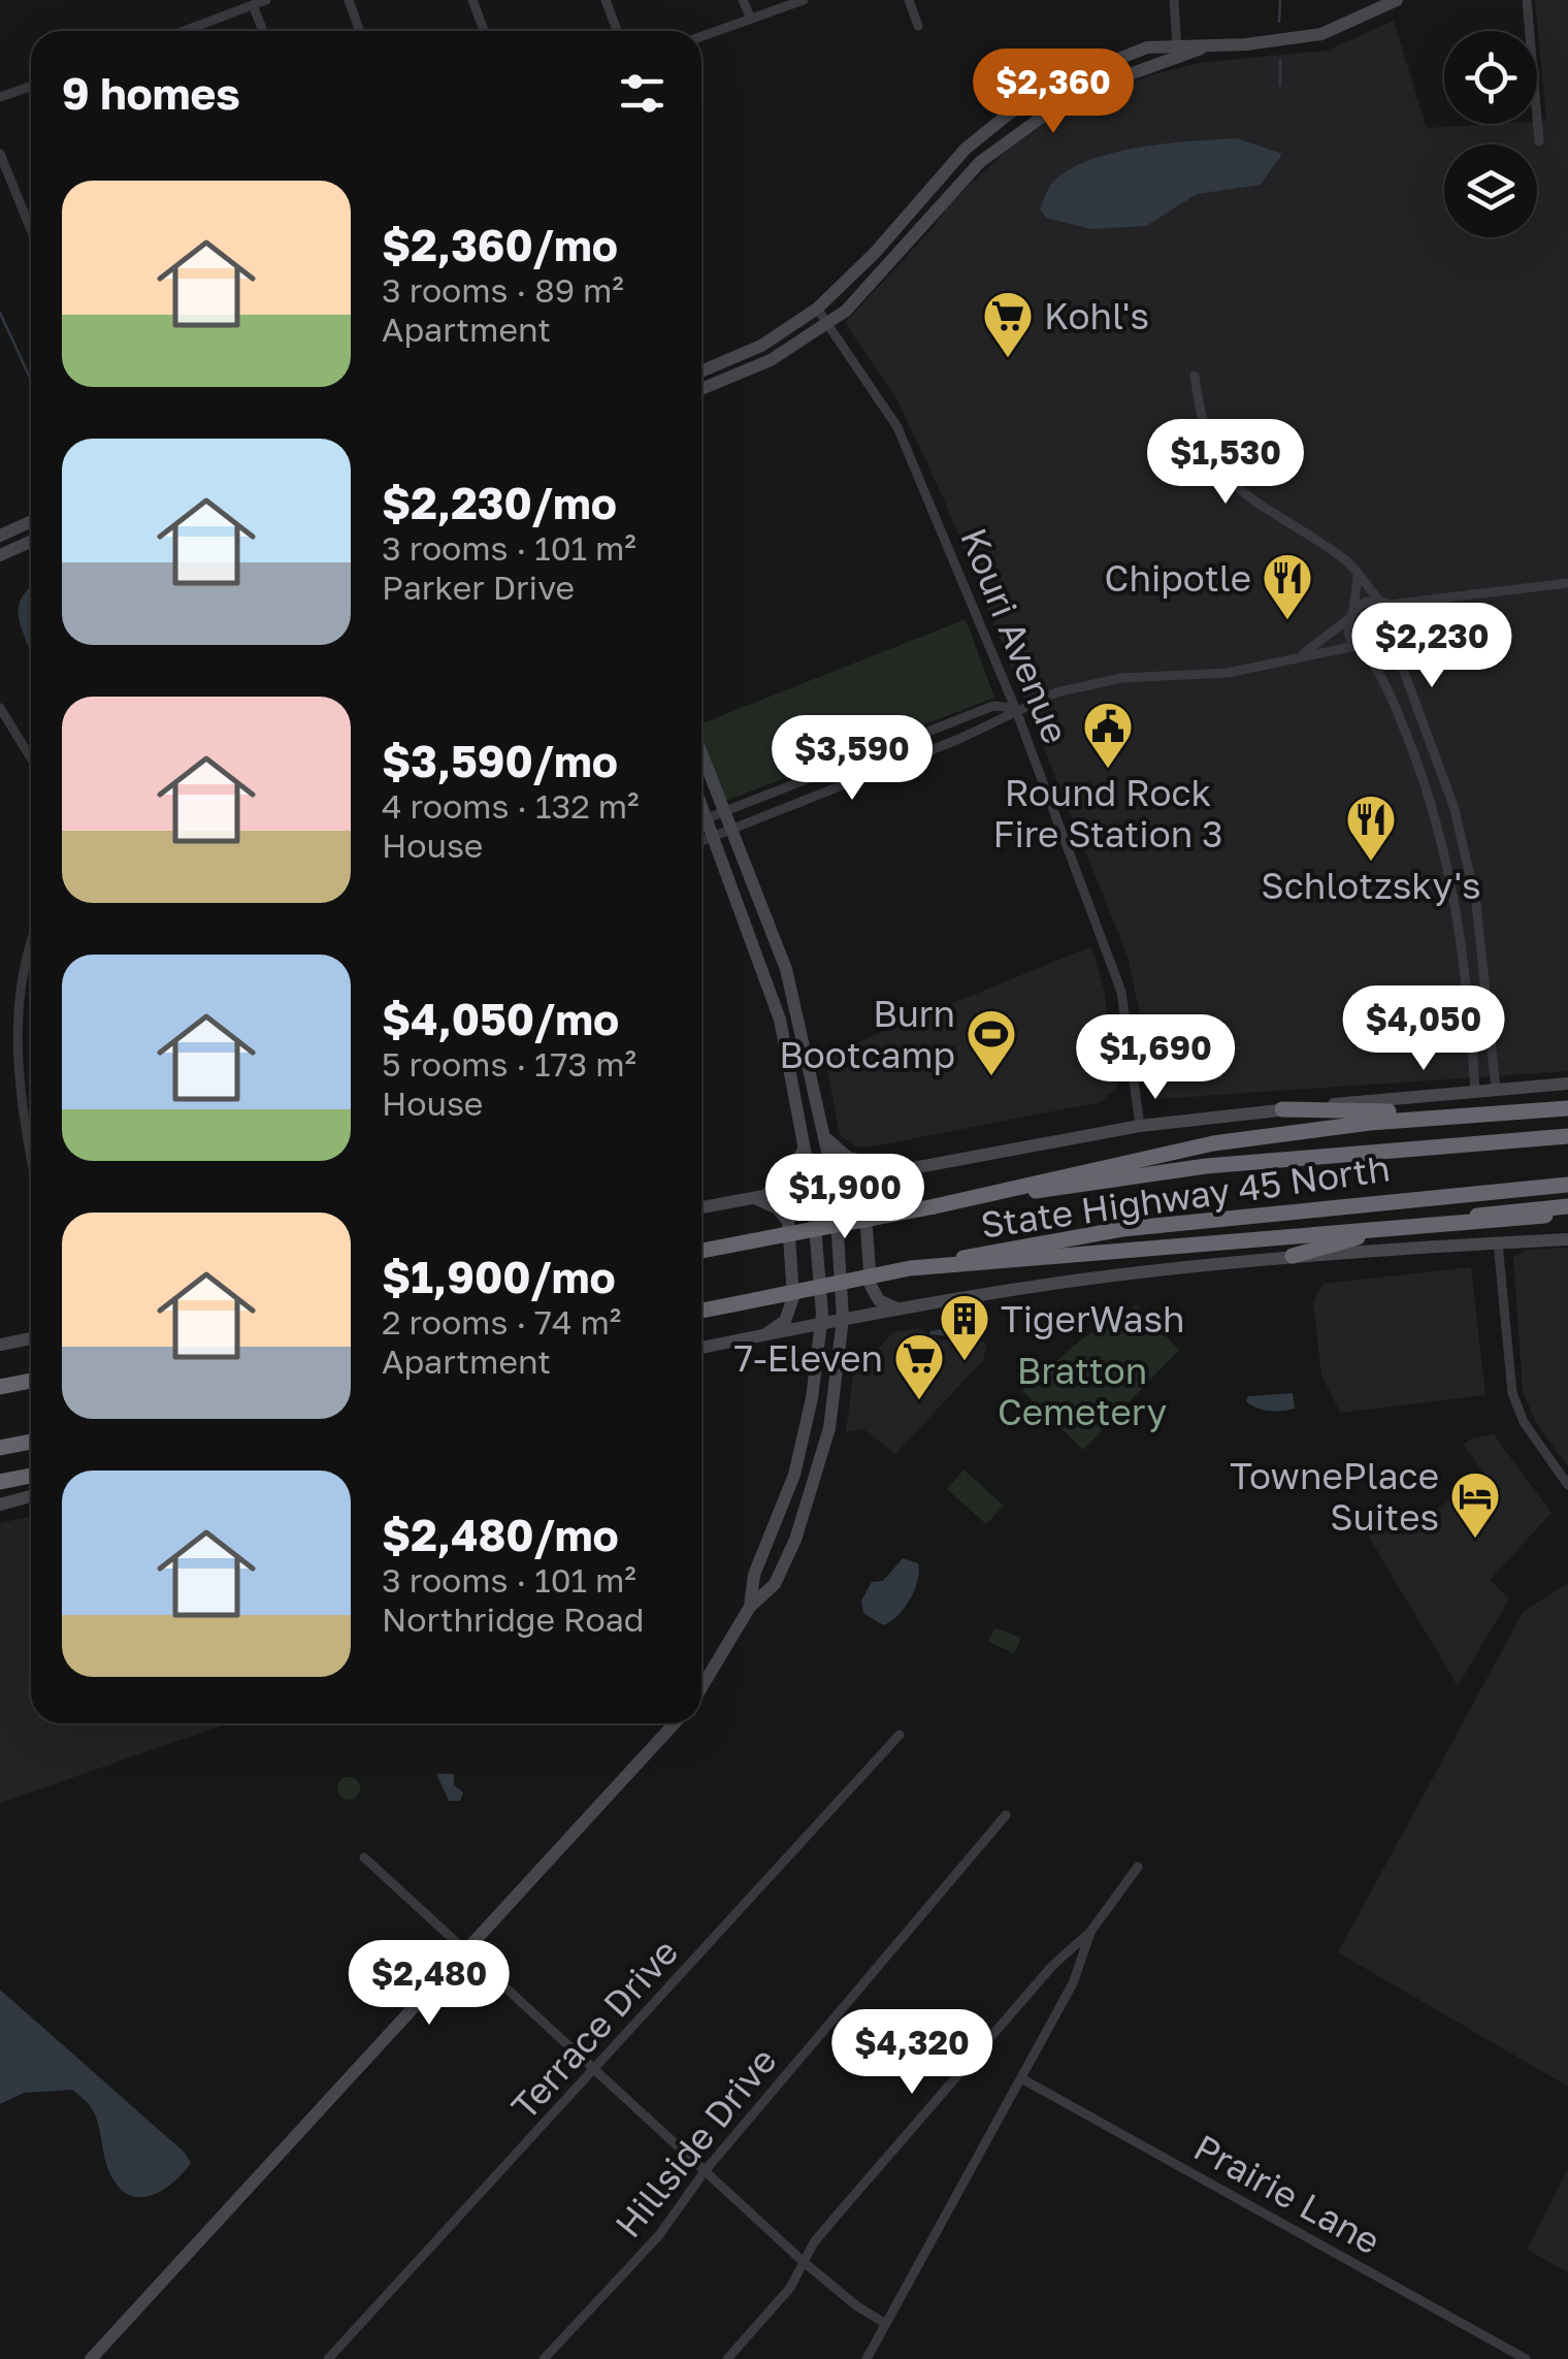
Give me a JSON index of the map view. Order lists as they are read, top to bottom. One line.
{"streets":{"highway":["State Highway 45 North"],"street":["Kouri Avenue","Terrace Drive","Hillside Drive","Prairie Lane"]},"parks":["Bratton Cemetery"],"places":{"supermarket":["Kohl's","7-Eleven"],"restaurant":["Chipotle","Schlotzsky's"],"public building":["Round Rock Fire Station 3"],"sports":["Burn Bootcamp"],"building":["TigerWash"],"hotel":["TownePlace Suites"]},"page":{"heading":"9 homes","price":["$2,360","$1,530","$2,230","$3,590","$4,050","$1,690","$1,900","$2,480","$4,320"],"list":[{"name":"$2,360/mo","note":"3 rooms · 89 m² · Apartment"},{"name":"$2,230/mo","note":"3 rooms · 101 m² · Parker Drive"},{"name":"$3,590/mo","note":"4 rooms · 132 m² · House"},{"name":"$4,050/mo","note":"5 rooms · 173 m² · House"},{"name":"$1,900/mo","note":"2 rooms · 74 m² · Apartment"},{"name":"$2,480/mo","note":"3 rooms · 101 m² · Northridge Road"}]}}
